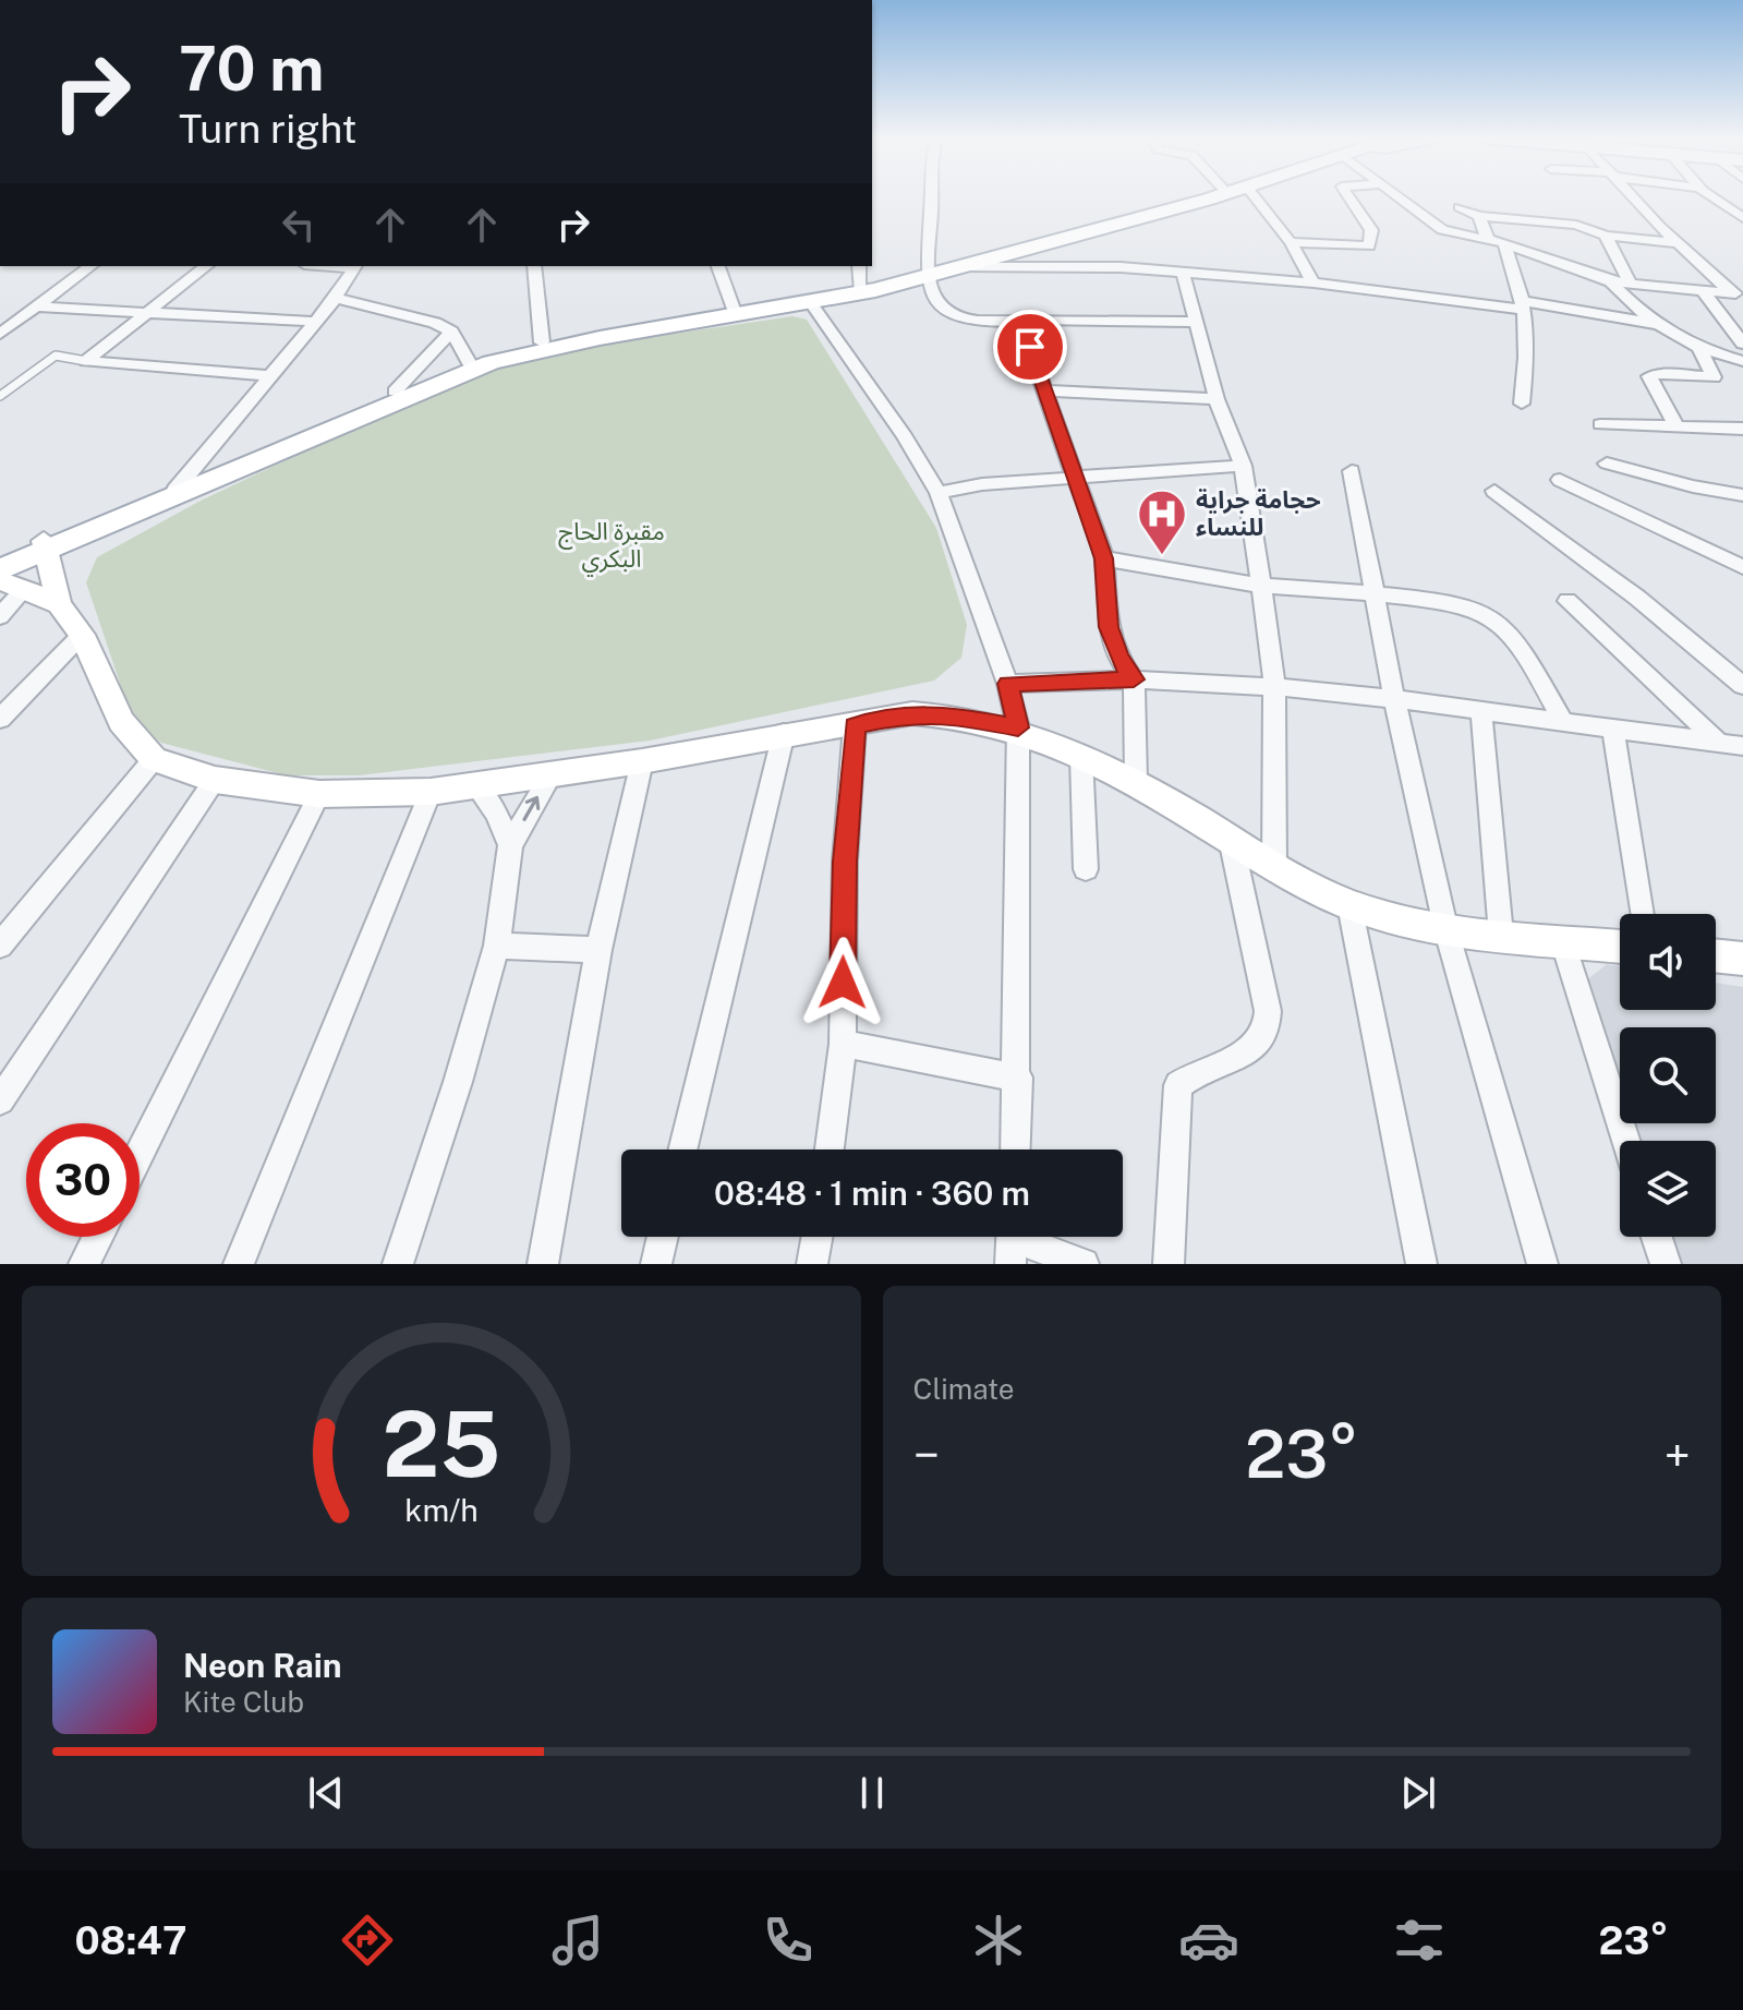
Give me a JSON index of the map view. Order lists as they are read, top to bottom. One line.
{"parks":["مقبرة الحاج البكري"],"places":{"hospital":["حجامة جراية للنساء"]},"page":{"turn":["70 m","Turn right"],"limit":"30","trip":"08:48 · 1 min · 360 m","tile":"Climate","heat":["−","23°","+"],"song":["Neon Rain","Kite Club"],"tabs":["08:47","23°"],"gauge":["25","km/h"]}}
